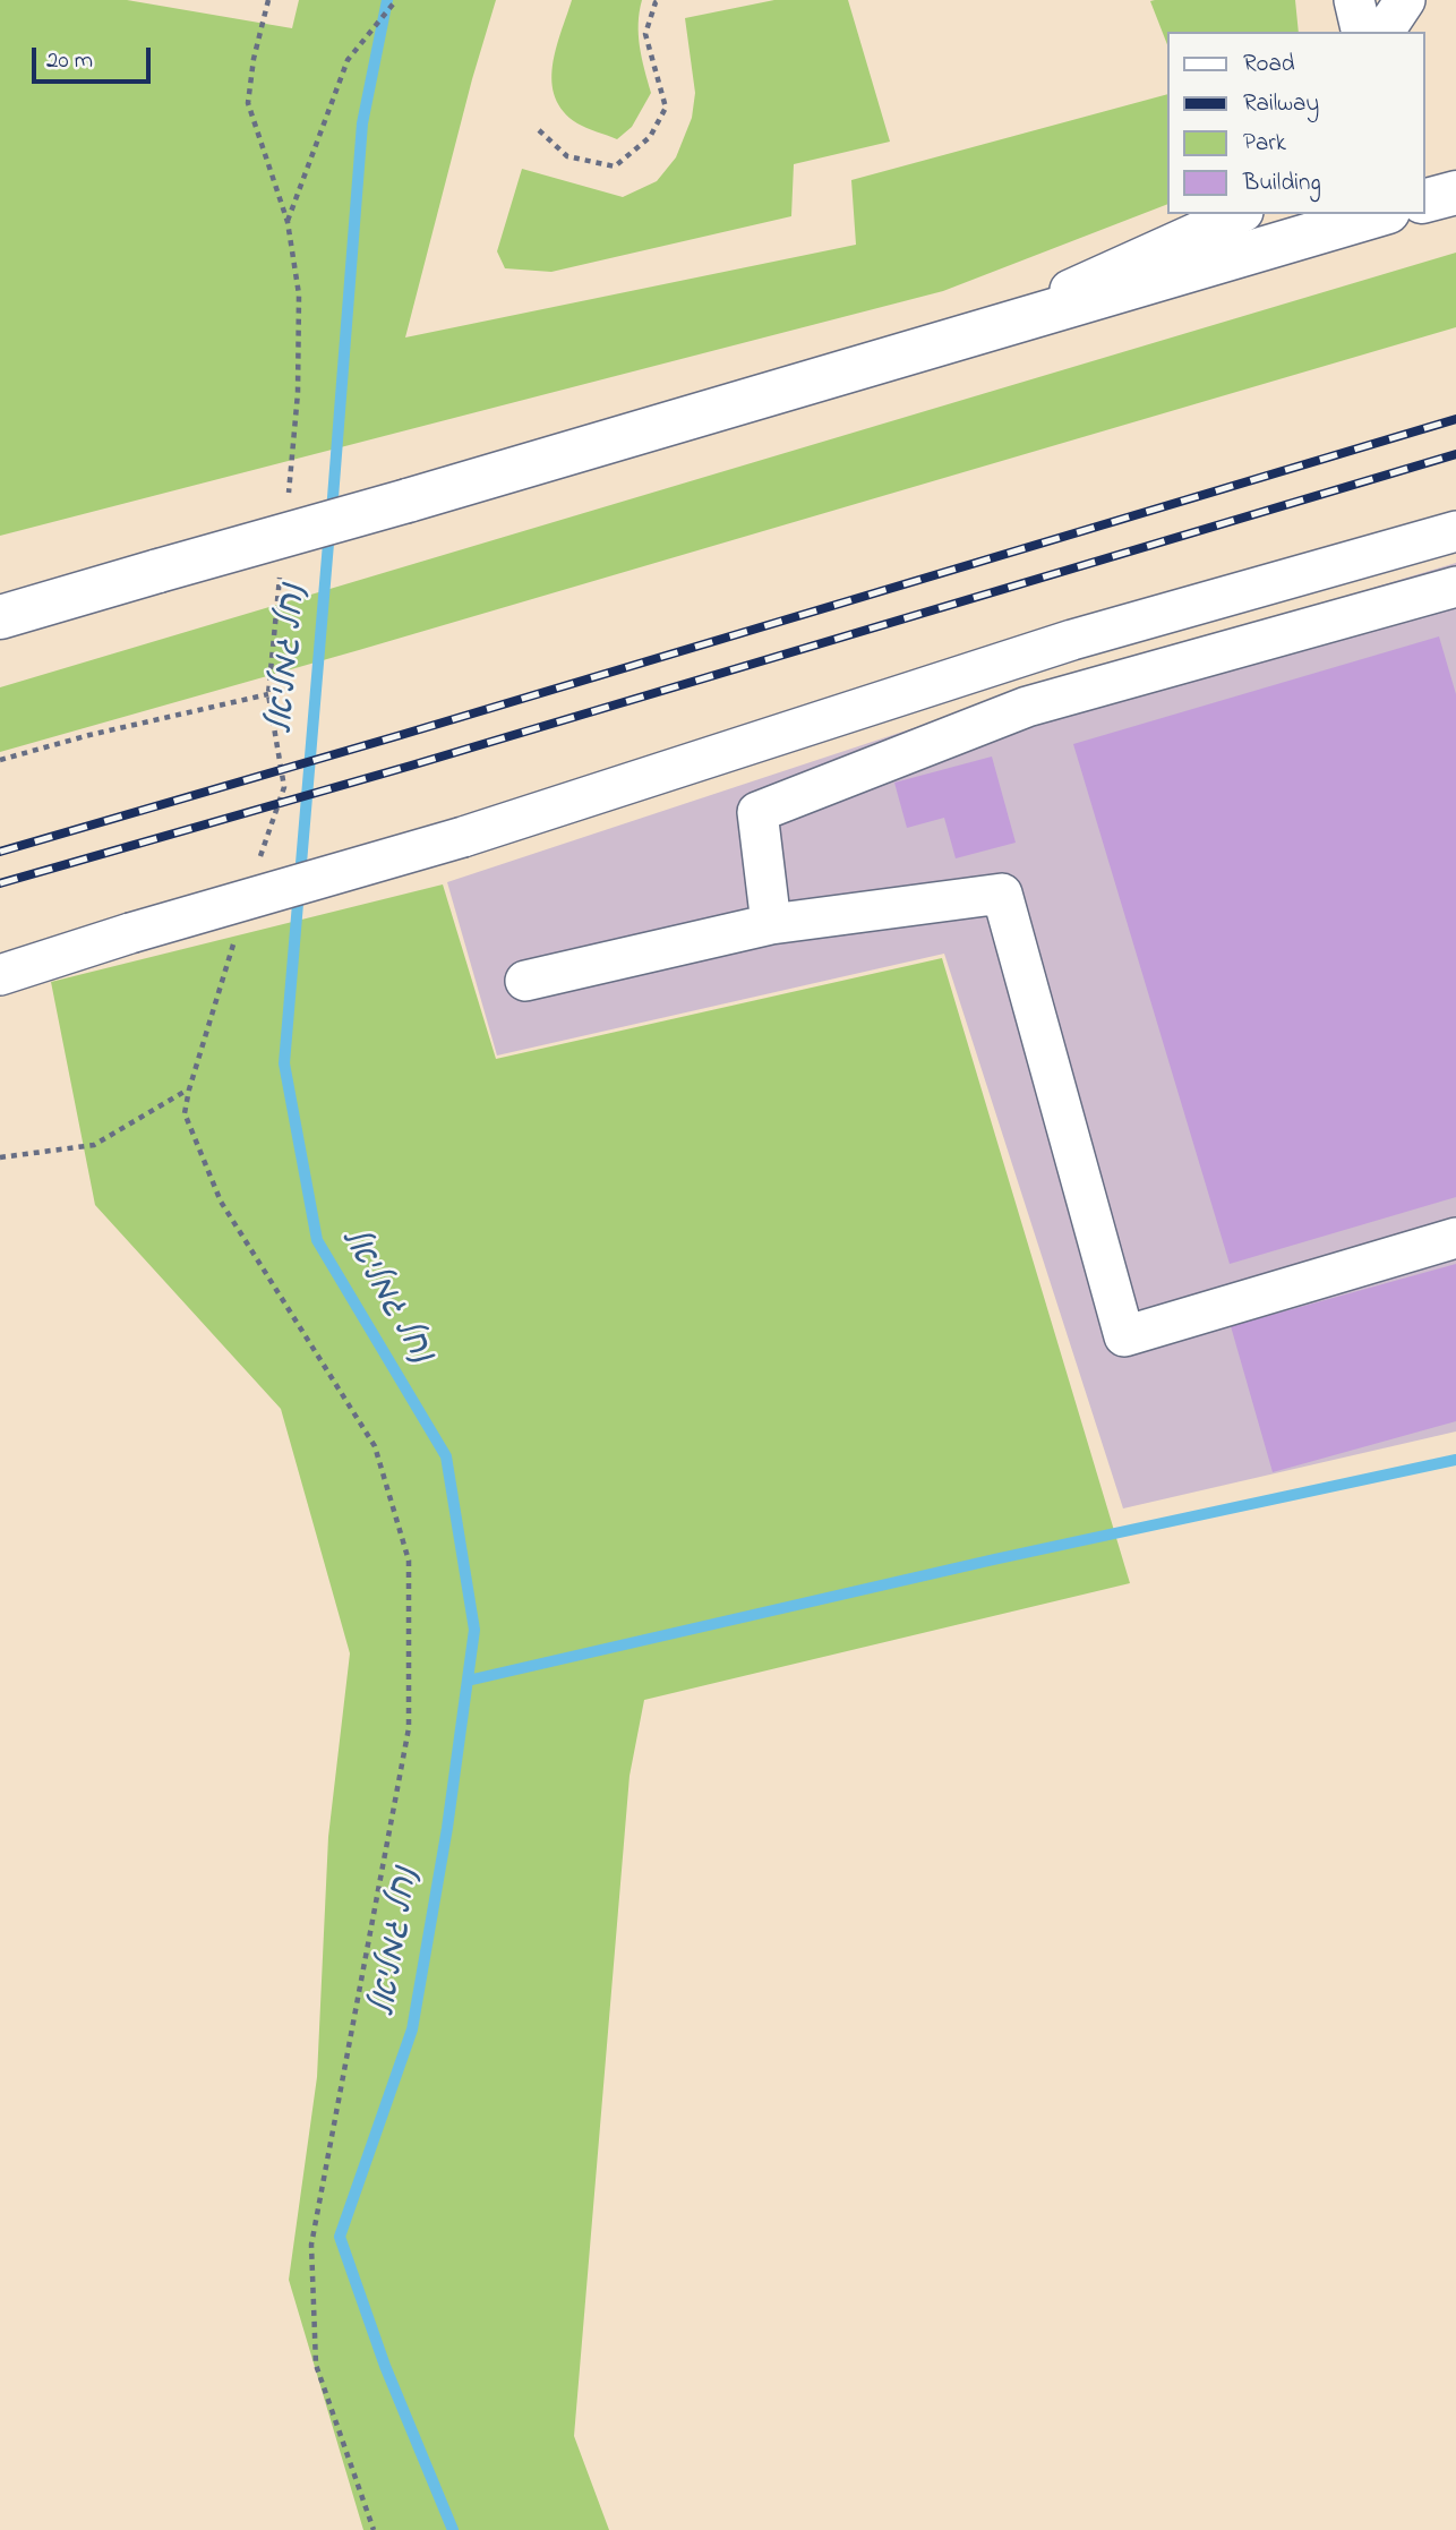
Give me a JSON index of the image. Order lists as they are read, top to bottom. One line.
{"water":["נחל גמליאל"],"legend":["Road","Railway","Park","Building"],"scale_bar":"20 m"}
